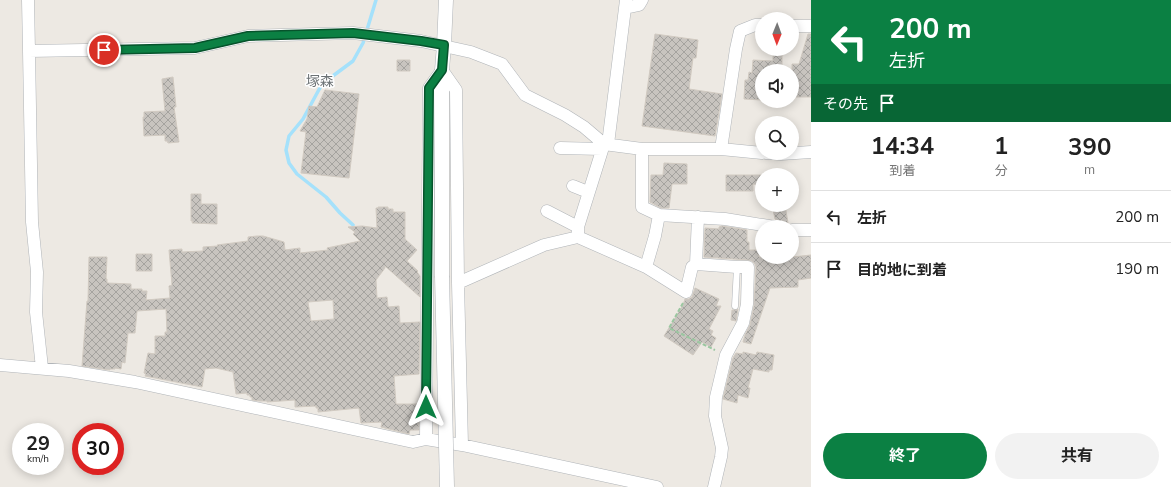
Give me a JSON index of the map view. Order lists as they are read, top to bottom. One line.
{"districts":["塚森"],"north":"bottom","page":{"turn":["200 m","左折"],"map_buttons":["+","−"],"then":"その先","eta":["14:34","到着","1","分","390","m"],"list":[{"name":"左折","value":"200 m"},{"name":"目的地に到着","value":"190 m"}],"speed":"29 km/h","limit":"30","buttons":["終了","共有"]}}
